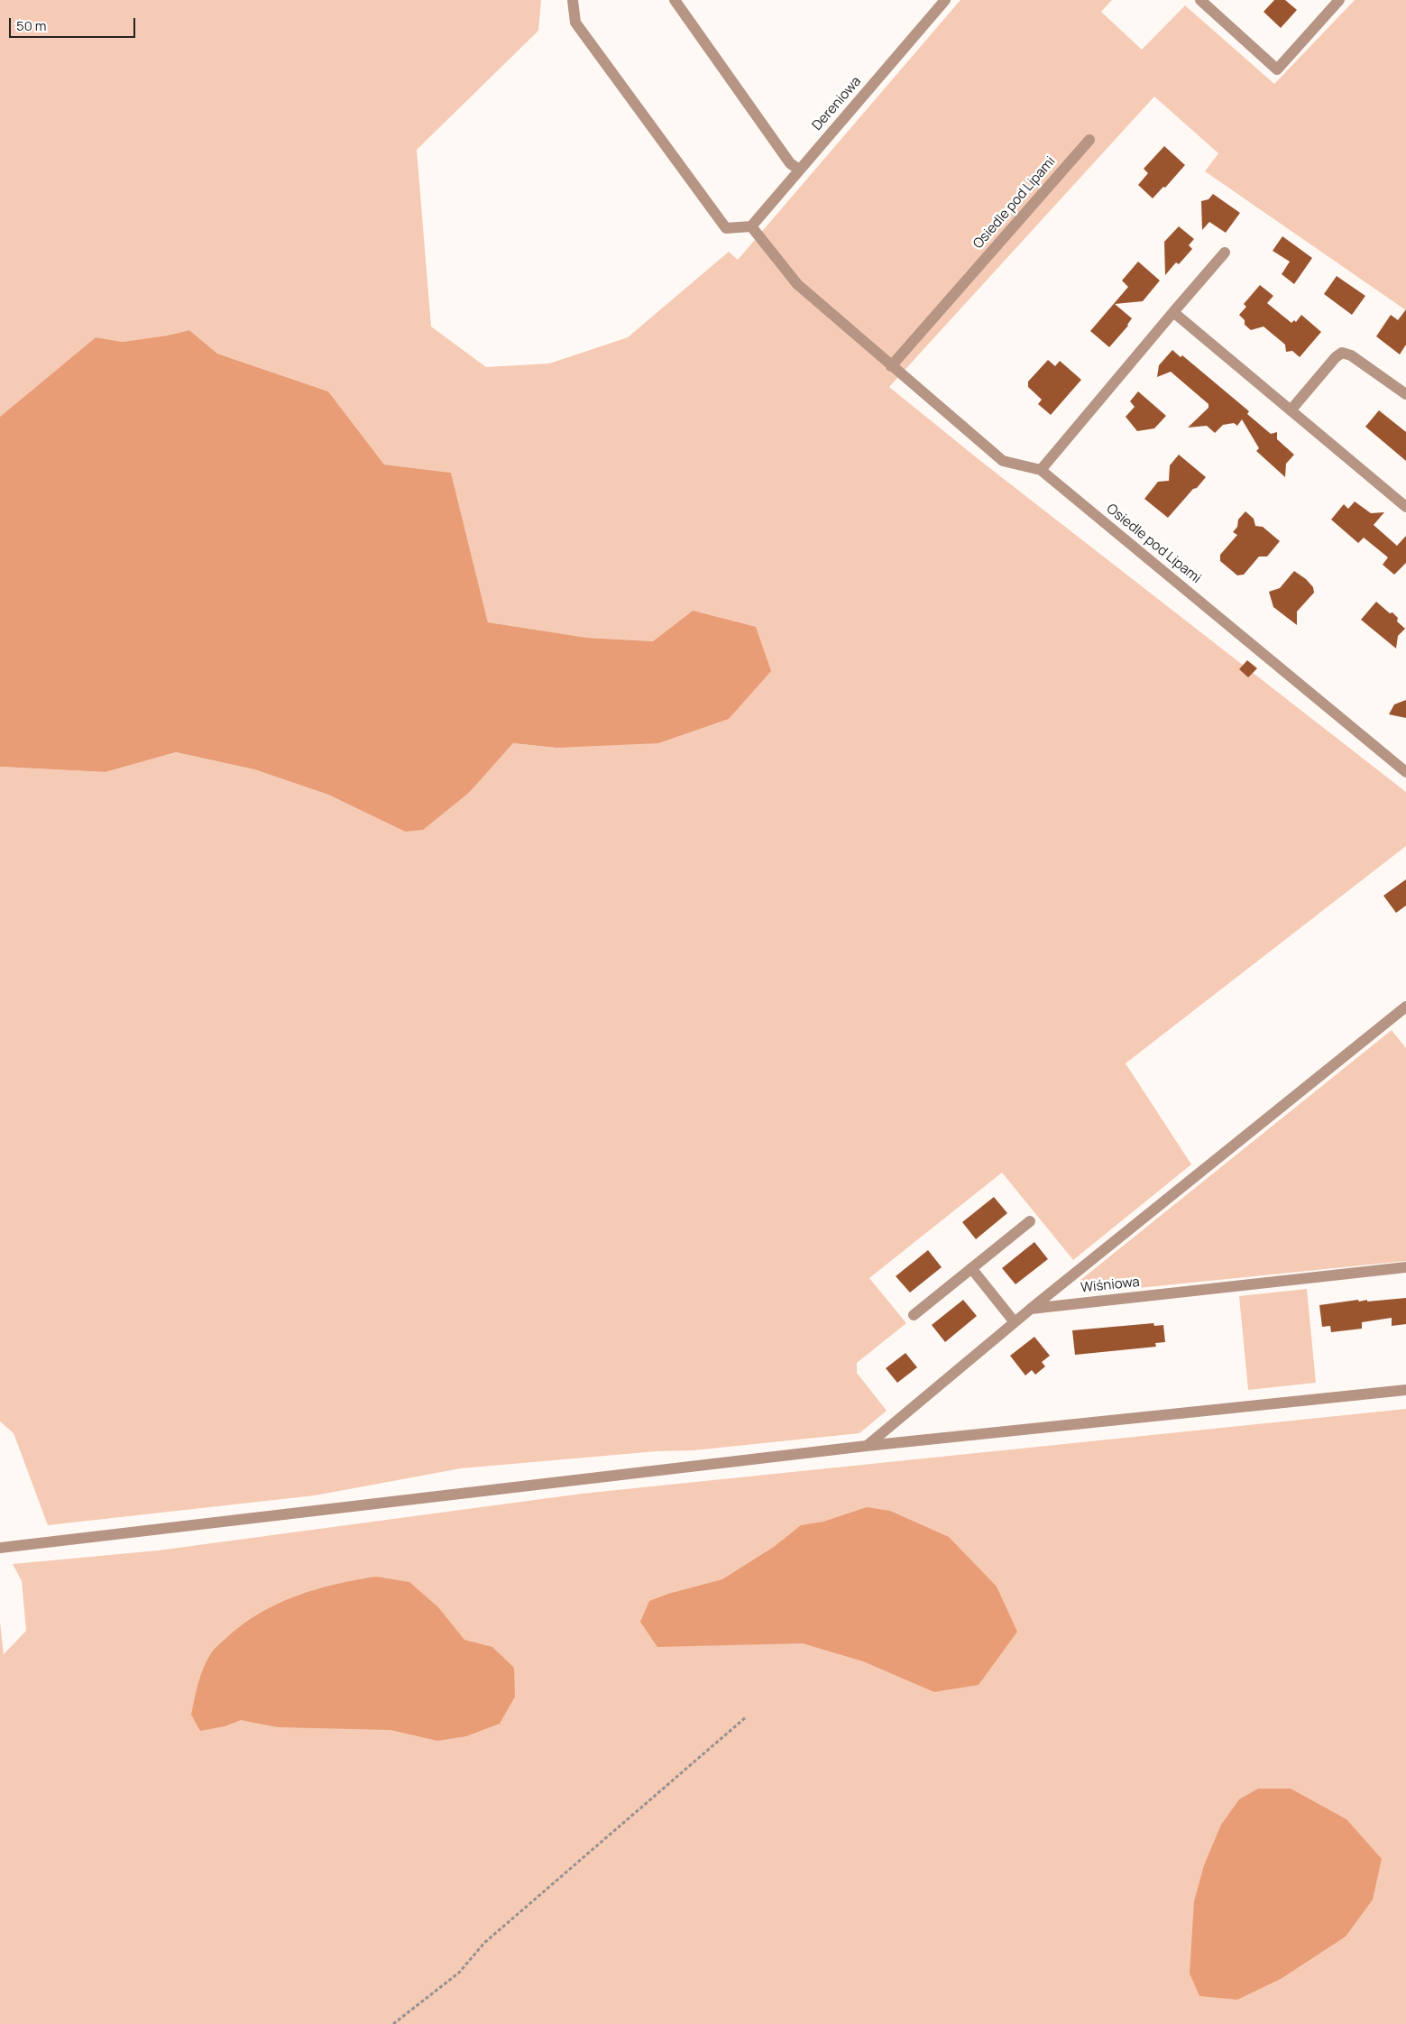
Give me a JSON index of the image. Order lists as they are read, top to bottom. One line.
{"streets":{"street":["Dereniowa","Osiedle pod Lipami","Wiśniowa"]},"scale_bar":"50 m"}
